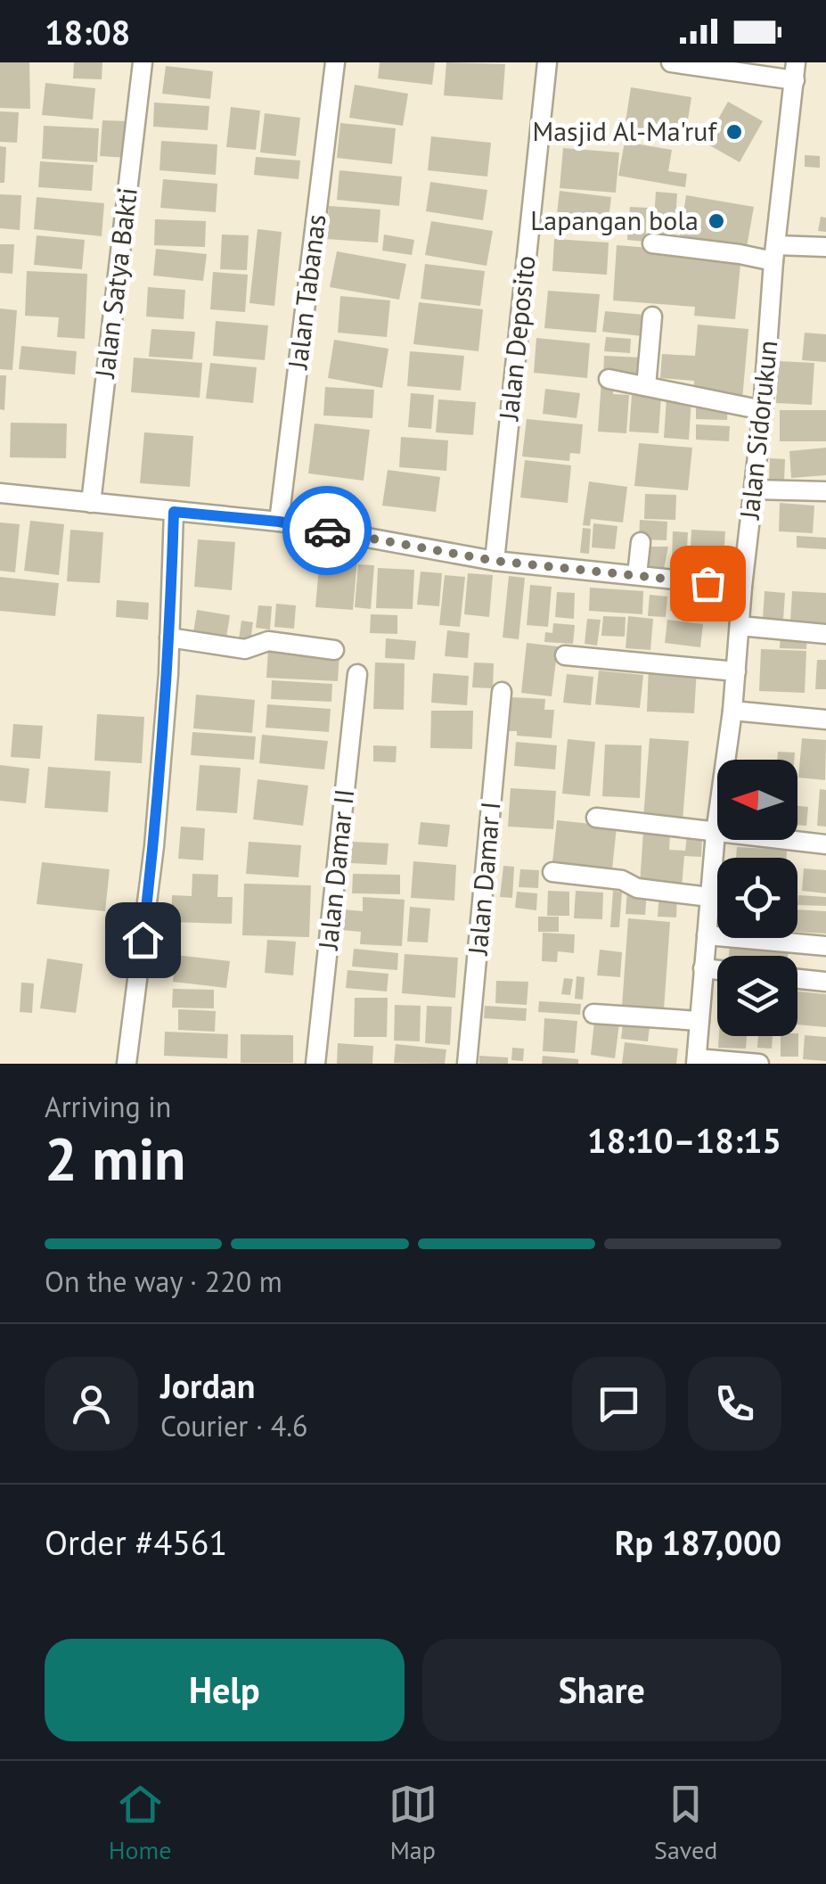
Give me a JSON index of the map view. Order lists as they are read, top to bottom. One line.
{"streets":{"street":["Jalan Satya Bakti","Jalan Tabanas","Jalan Deposito","Jalan Sidorukun","Jalan Damar II","Jalan Damar I"]},"places":["Masjid Al-Ma'ruf","Lapangan bola"],"north":"left","page":{"status":"18:08","heading":["2 min","Arriving in","18:10–18:15"],"panel":["Jordan","Courier · 4.6","Order #4561","Rp 187,000"],"bar":"On the way · 220 m","buttons":["Help","Share"],"tabs":["Home","Map","Saved"]}}
